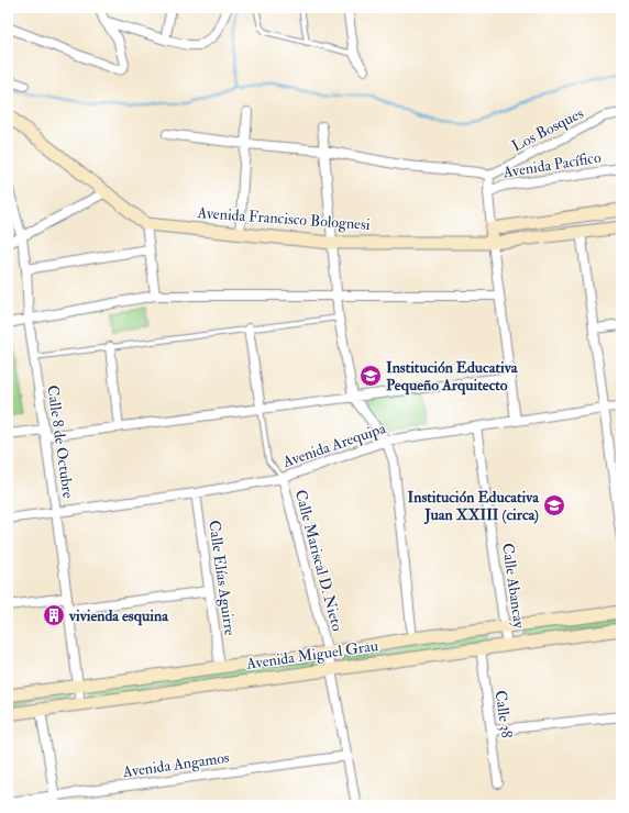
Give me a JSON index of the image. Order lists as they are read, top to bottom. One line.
{"streets":{"street":["Los Bosques","Avenida Pacífico","Avenida Francisco Bolognesi","Calle 8 de Octubre","Avenida Arequipa","Calle Mariscal D. Nieto","Calle Elías Aguirre","Calle Abancay","Avenida Miguel Grau","Calle 38","Avenida Angamos"]},"crossings":[["Calle 8 de Octubre","Avenida Arequipa"],["Calle 8 de Octubre","Avenida Miguel Grau"],["Avenida Arequipa","Calle Mariscal D. Nieto"],["Avenida Arequipa","Calle Elías Aguirre"],["Avenida Arequipa","Calle Abancay"],["Calle Mariscal D. Nieto","Avenida Miguel Grau"],["Calle Mariscal D. Nieto","Avenida Angamos"],["Calle Elías Aguirre","Avenida Miguel Grau"],["Calle Abancay","Avenida Miguel Grau"],["Avenida Miguel Grau","Calle 38"]],"places":{"school or university":["Institución Educativa Pequeño Arquitecto","Institución Educativa Juan XXIII (circa)"],"building":["vivienda esquina"]}}
